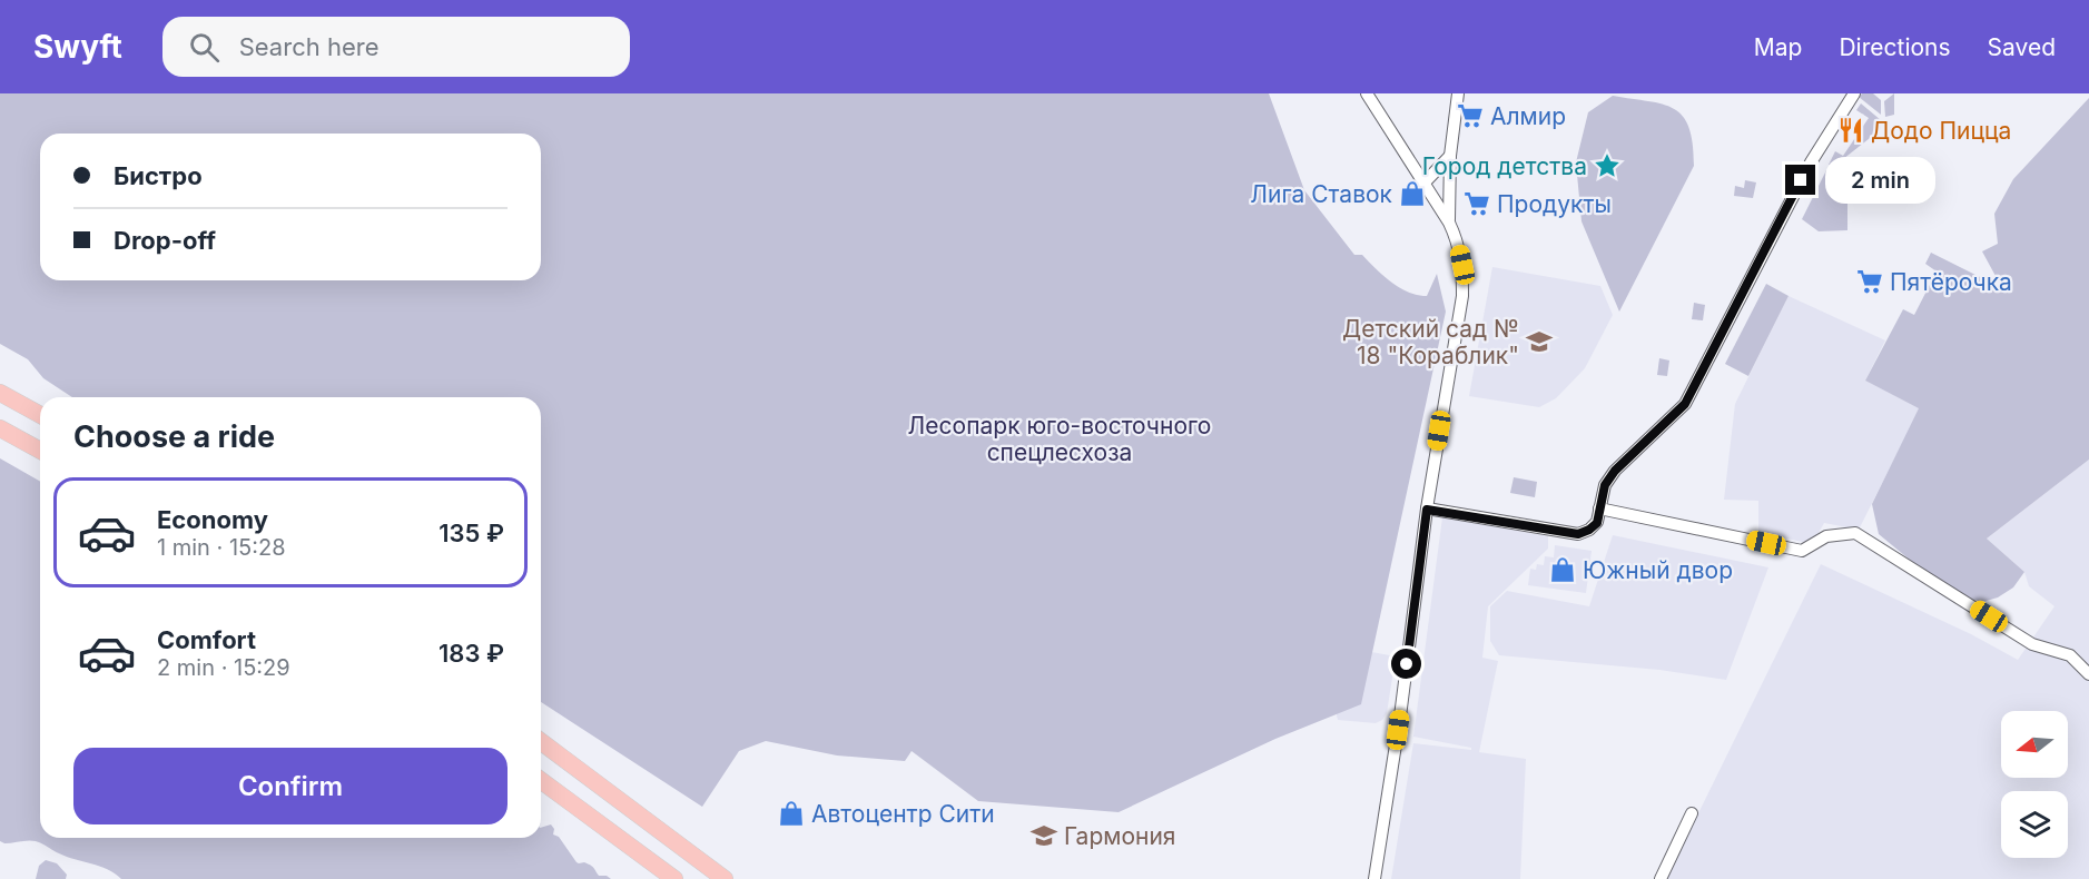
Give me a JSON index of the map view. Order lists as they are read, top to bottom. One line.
{"parks":["Лесопарк юго-восточного спецлесхоза"],"places":{"supermarket":["Алмир","Продукты","Пятёрочка"],"restaurant":["Додо Пицца"],"place":["Город детства"],"shop":["Лига Ставок","Южный двор","Автоцентр Сити"],"school or university":["Детский сад № 18 \"Кораблик\"","Гармония"]},"north":"left","page":{"header":"Swyft","search":"Search here","nav":["Map","Directions","Saved"],"banner":["Бистро","Drop-off"],"bubble":"2 min","heading":"Choose a ride","list":[{"name":"Economy","note":"1 min · 15:28","value":"135 ₽"},{"name":"Comfort","note":"2 min · 15:29","value":"183 ₽"}],"buttons":"Confirm"}}
